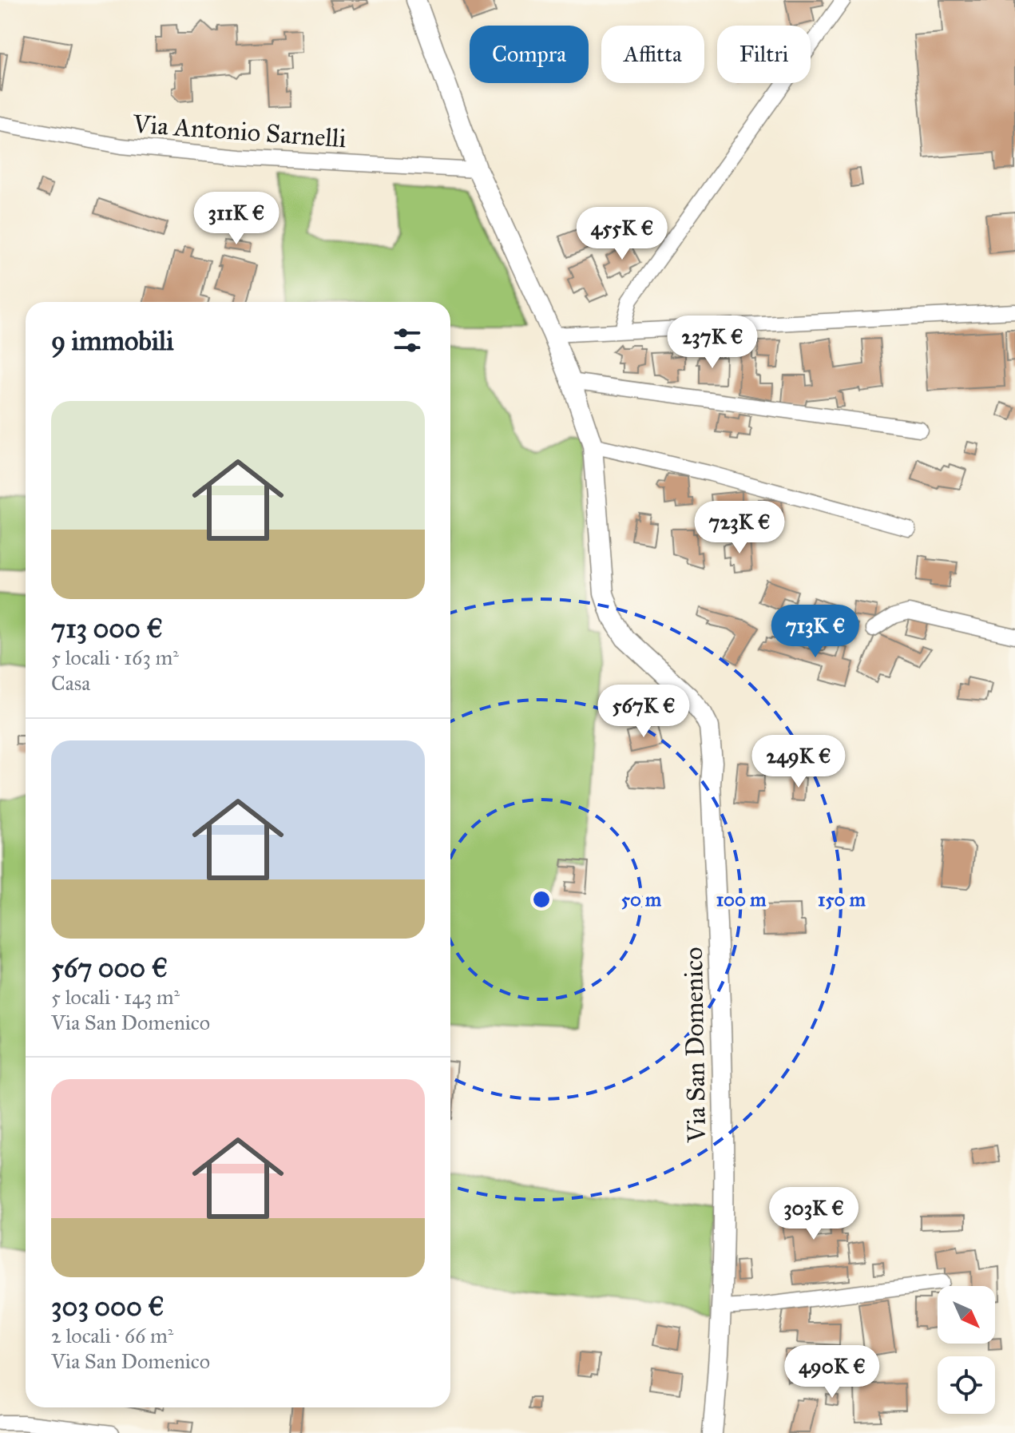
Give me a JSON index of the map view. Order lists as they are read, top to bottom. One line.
{"streets":{"street":["Via Antonio Sarnelli","Via San Domenico"]},"crossings":[["Via Antonio Sarnelli","Via San Domenico"]],"north":"bottom right","page":{"chip":["Compra","Affitta","Filtri"],"price":["311K €","455K €","237K €","723K €","713K €","567K €","249K €","303K €","490K €"],"heading":"9 immobili","list":[{"name":"713 000 €","note":"5 locali · 163 m² · Casa"},{"name":"567 000 €","note":"5 locali · 143 m² · Via San Domenico"},{"name":"303 000 €","note":"2 locali · 66 m² · Via San Domenico"}]},"rings":["50 m","100 m","150 m"]}
